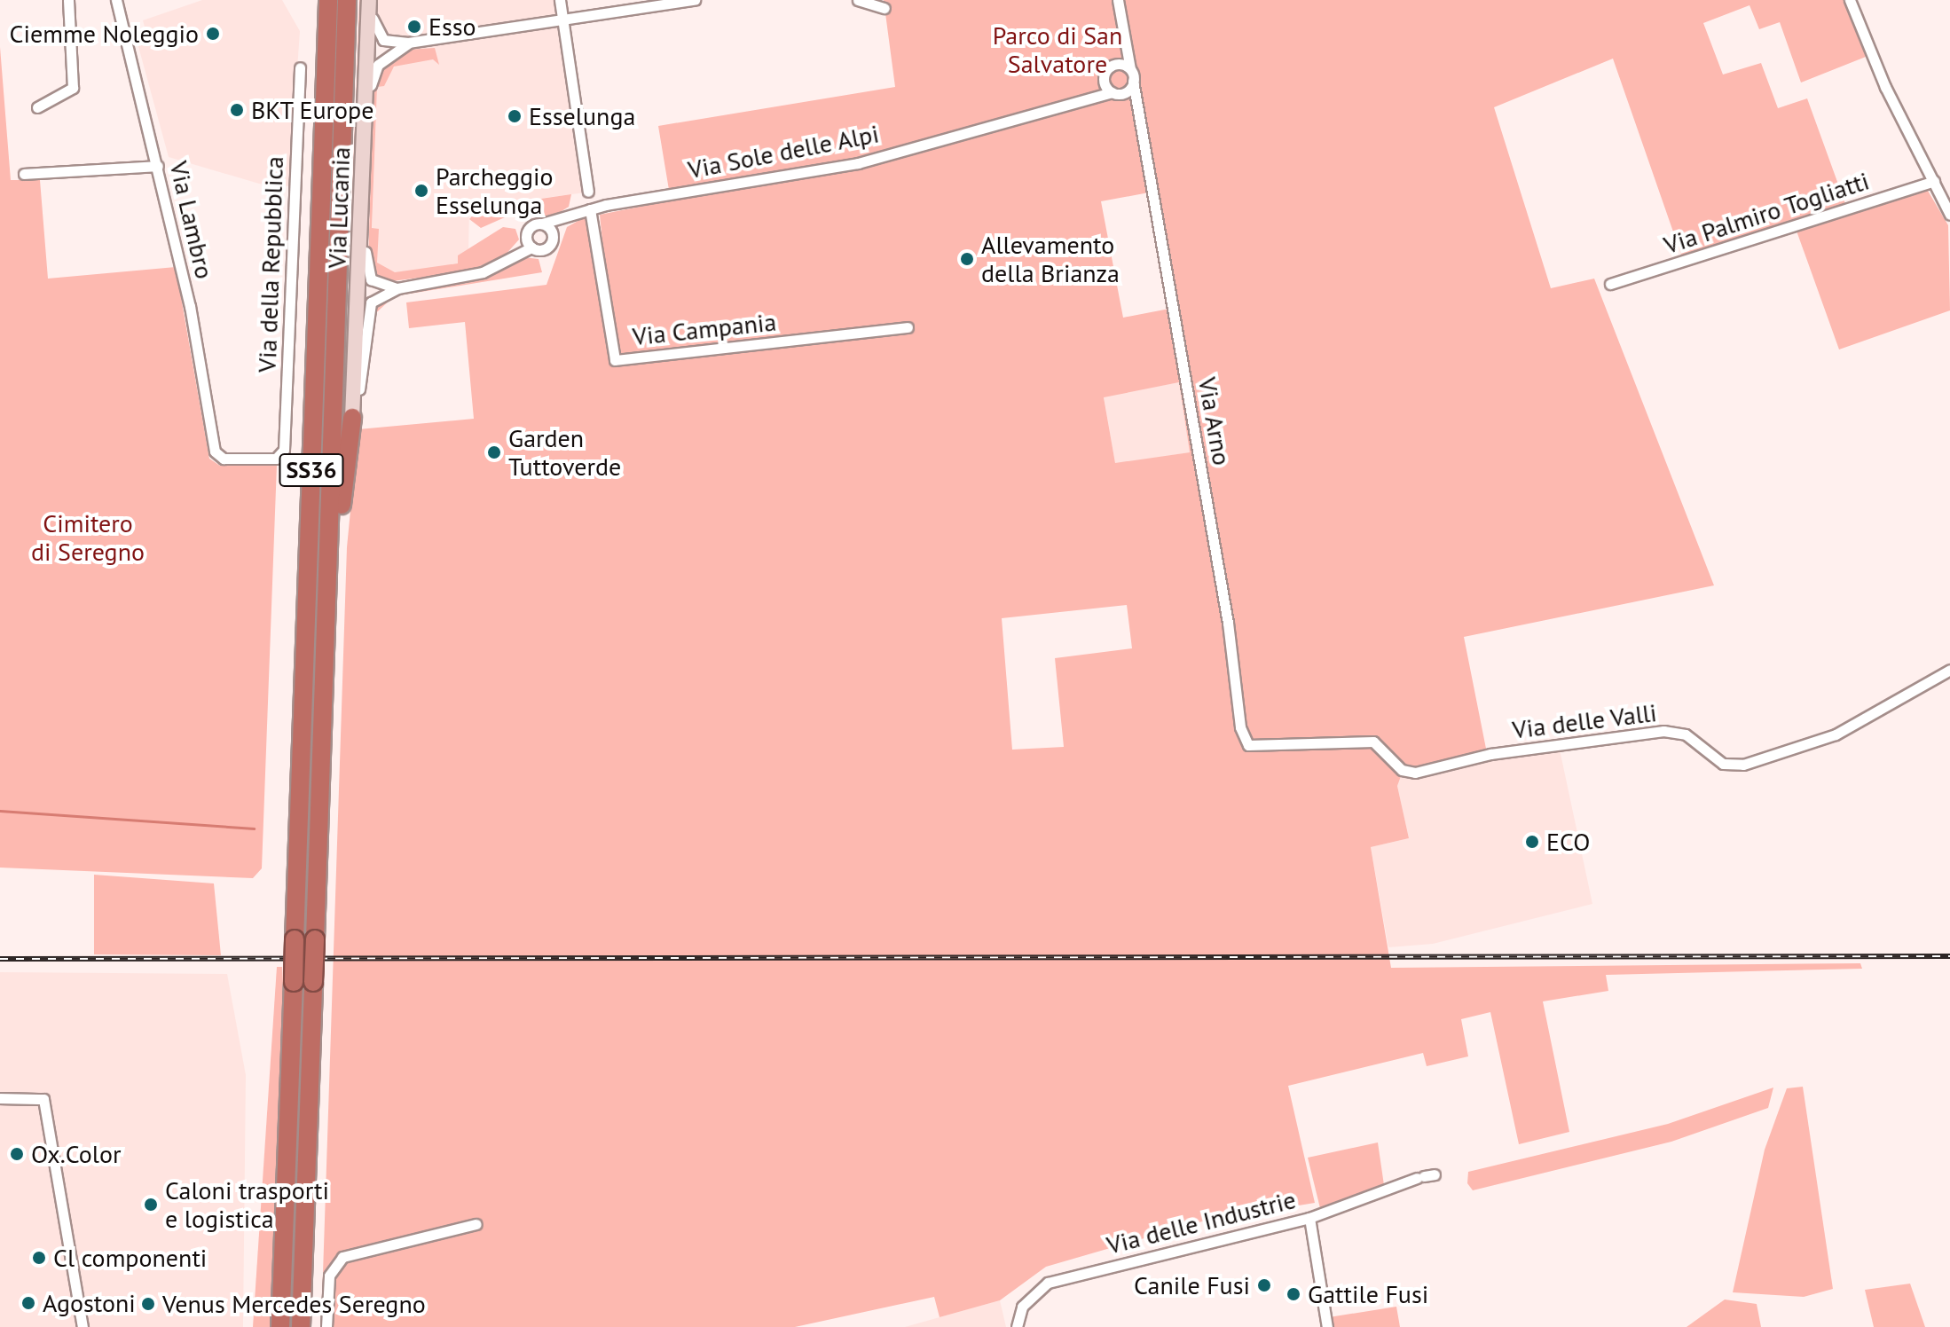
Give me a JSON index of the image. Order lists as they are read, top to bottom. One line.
{"streets":{"highway":["SS36"],"street":["Via Sole delle Alpi","Via Lucania","Via Palmiro Togliatti","Via Lambro","Via della Repubblica","Via Campania","Via Arno","Via delle Valli","Via delle Industrie"]},"crossings":[["Via Sole delle Alpi","Via Campania"],["Via Lambro","Via della Repubblica"],["Via Arno","Via delle Valli"]],"parks":["Parco di San Salvatore","Cimitero di Seregno"],"places":["Esso","Ciemme Noleggio","BKT Europe","Esselunga","Parcheggio Esselunga","Allevamento della Brianza","Garden Tuttoverde","ECO","Ox.Color","Caloni trasporti e logistica","Cl componenti","Canile Fusi","Gattile Fusi","Agostoni","Venus Mercedes Seregno"]}
